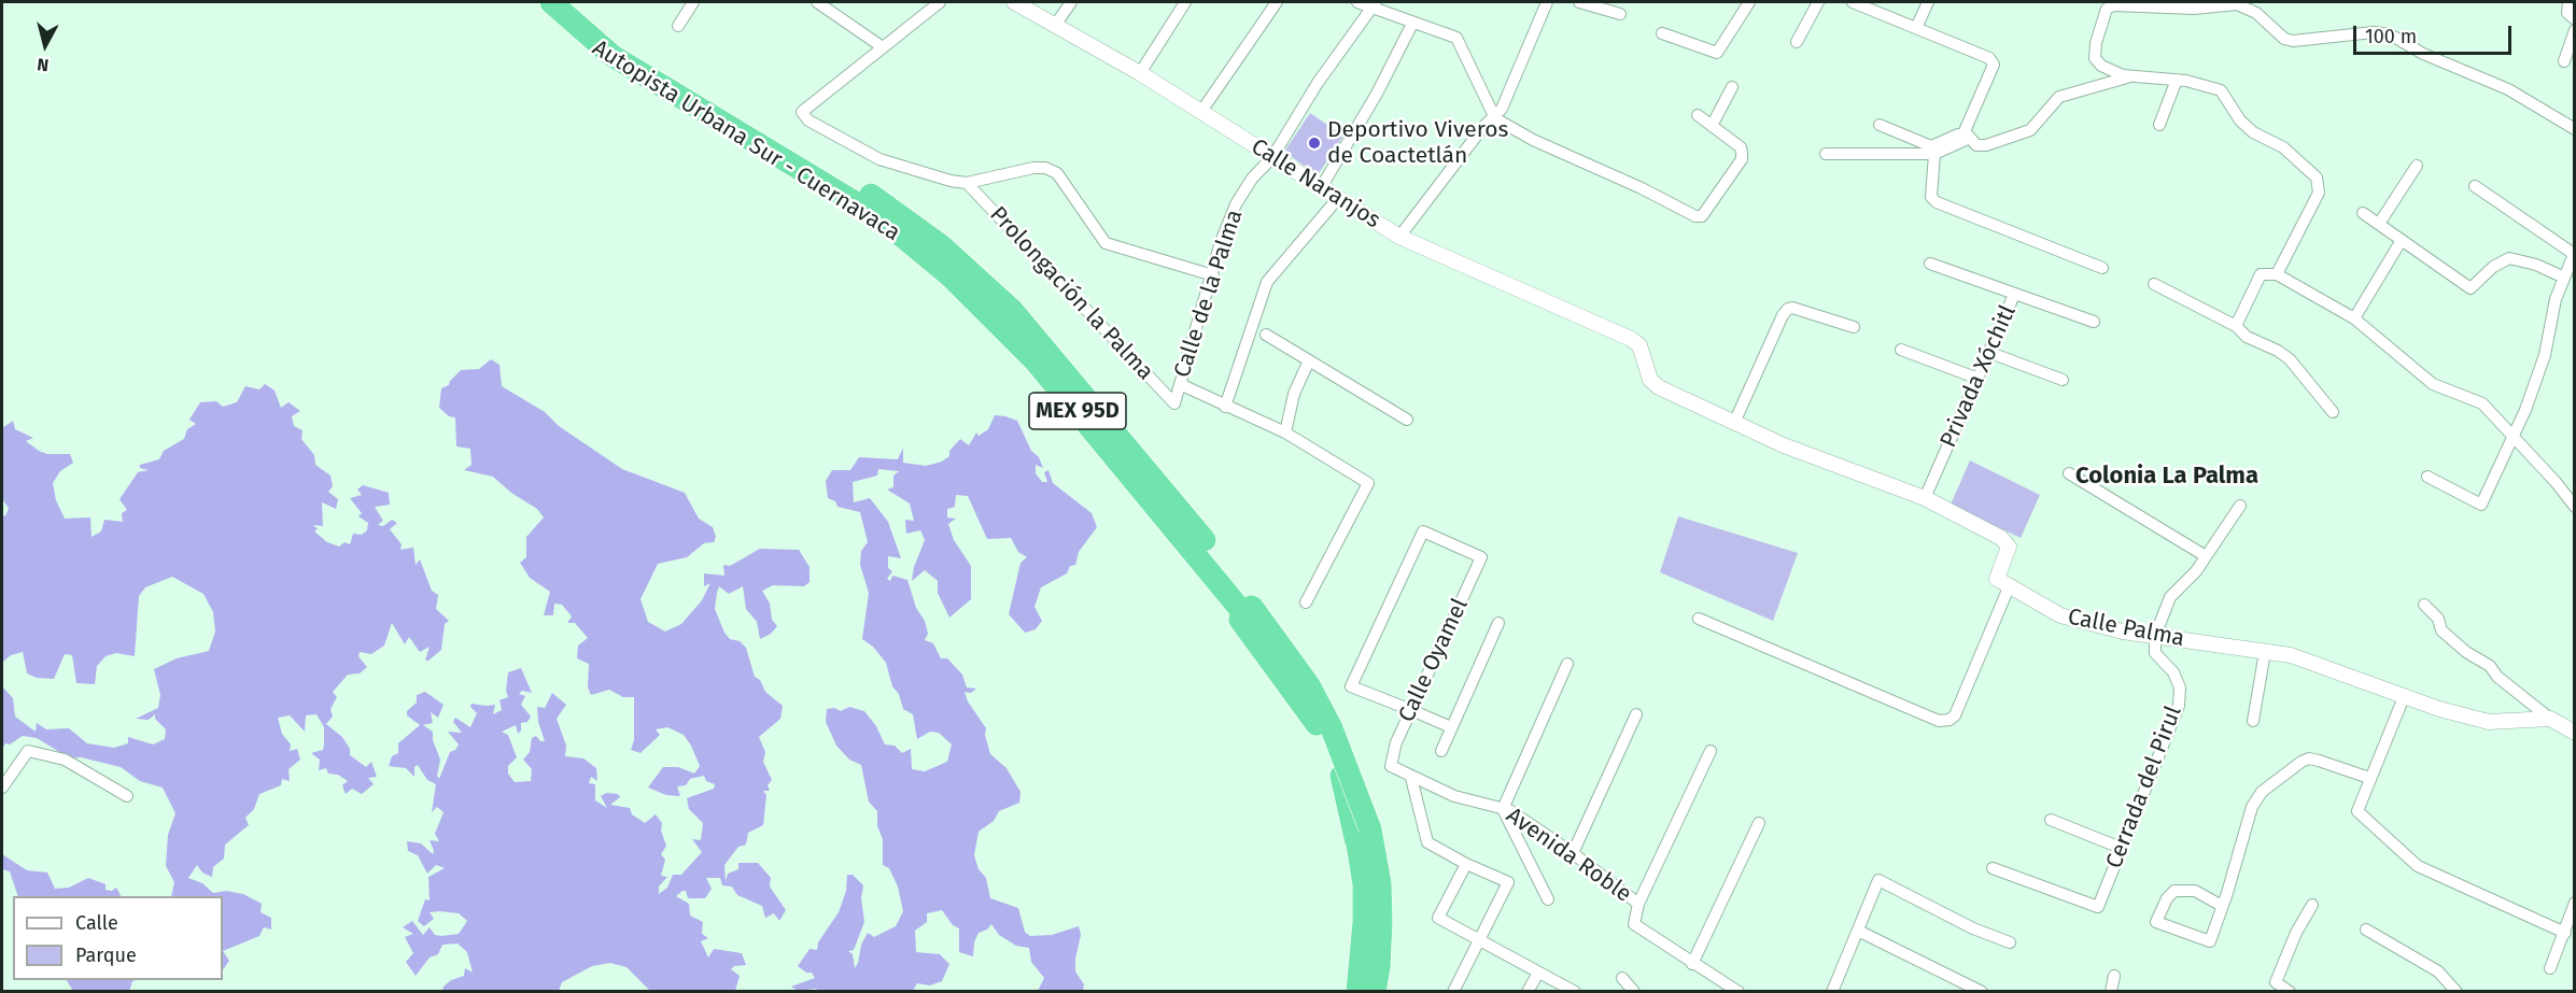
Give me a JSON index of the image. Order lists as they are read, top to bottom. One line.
{"streets":{"highway":["Autopista Urbana Sur - Cuernavaca","MEX 95D"],"street":["Calle Naranjos","Prolongación la Palma","Calle de la Palma","Privada Xóchitl","Calle Palma","Calle Oyamel","Cerrada del Pirul","Avenida Roble"]},"crossings":[["Autopista Urbana Sur - Cuernavaca","MEX 95D"],["Calle Naranjos","Calle de la Palma"],["Prolongación la Palma","Calle de la Palma"],["Calle Palma","Cerrada del Pirul"],["Calle Oyamel","Avenida Roble"]],"districts":["Colonia La Palma"],"places":["Deportivo Viveros de Coactetlán"],"legend":["Calle","Parque"],"scale_bar":"100 m","north":"bottom"}
